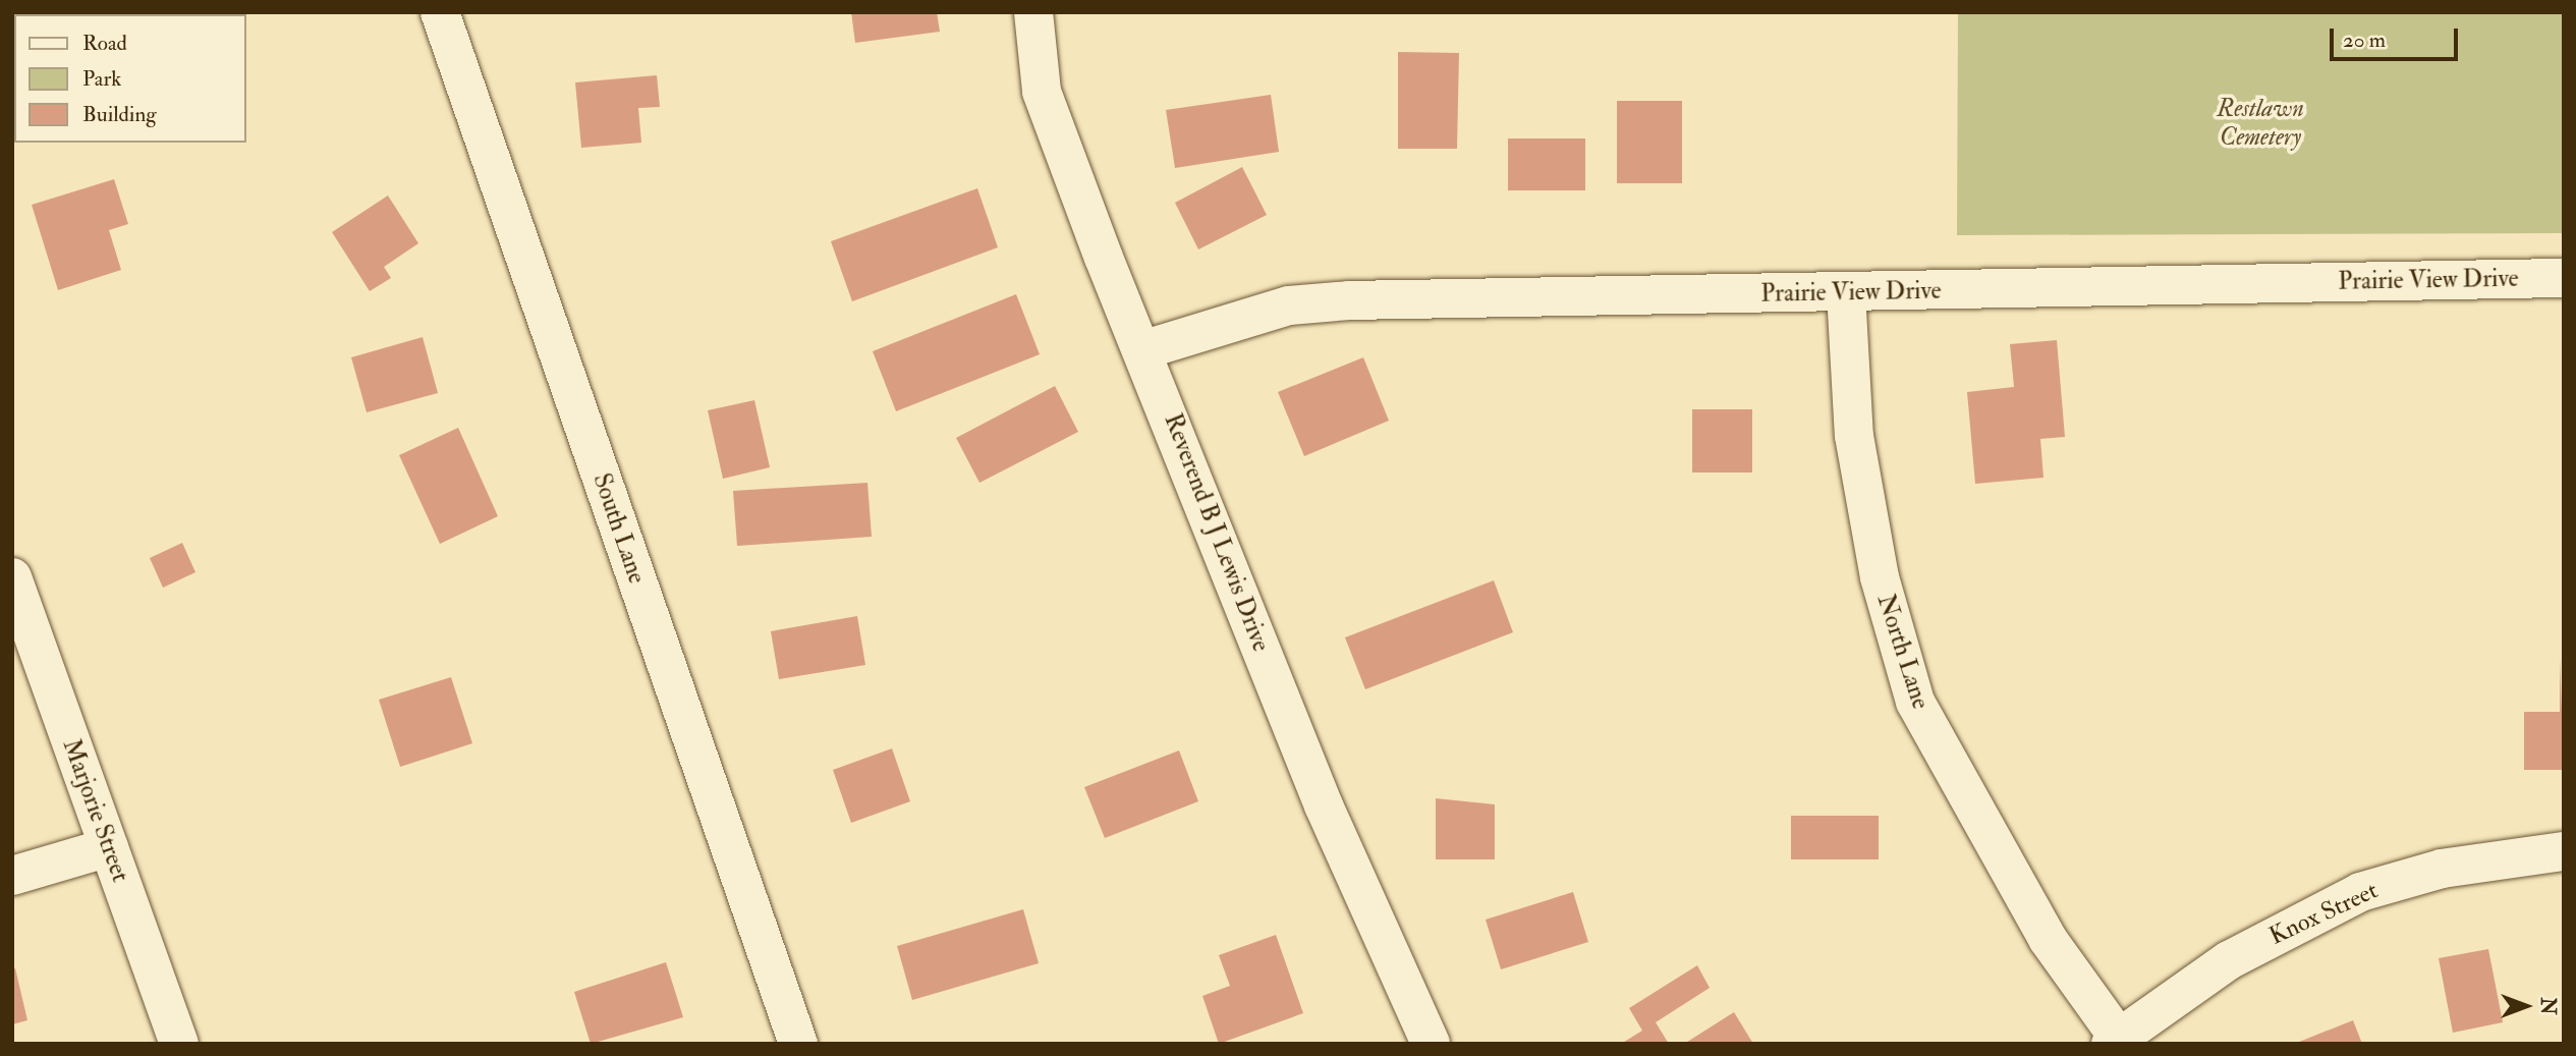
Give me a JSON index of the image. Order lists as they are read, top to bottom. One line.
{"streets":{"street":["Prairie View Drive","South Lane","Reverend B J Lewis Drive","North Lane","Marjorie Street","Knox Street"]},"crossings":[["Prairie View Drive","Reverend B J Lewis Drive"],["Prairie View Drive","North Lane"],["North Lane","Knox Street"]],"parks":["Restlawn Cemetery"],"legend":["Road","Park","Building"],"scale_bar":"20 m","north":"right"}
